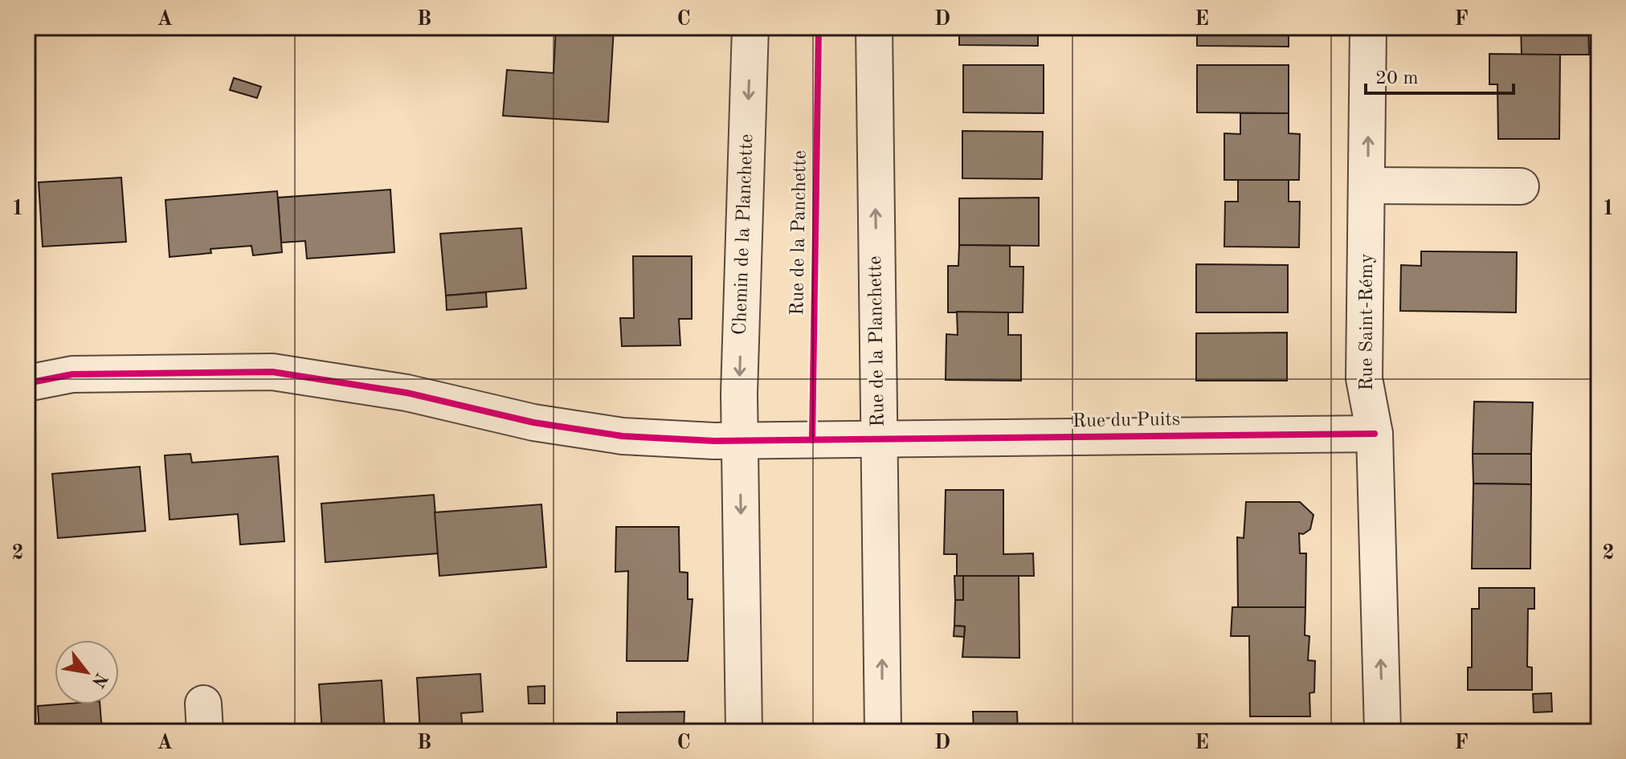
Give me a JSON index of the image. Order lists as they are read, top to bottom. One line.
{"streets":{"street":["Chemin de la Planchette","Rue Saint-Rémy","Rue de la Planchette","Rue du Puits"],"cycle path":["Rue de la Panchette"]},"crossings":[["Chemin de la Planchette","Rue du Puits"],["Rue Saint-Rémy","Rue du Puits"],["Rue de la Planchette","Rue du Puits"]],"one_way":["Chemin de la Planchette","Rue Saint-Rémy"],"scale_bar":"20 m","north":"bottom right","grid":{"columns":["A","B","C","D","E","F"],"rows":["1","2"]}}
